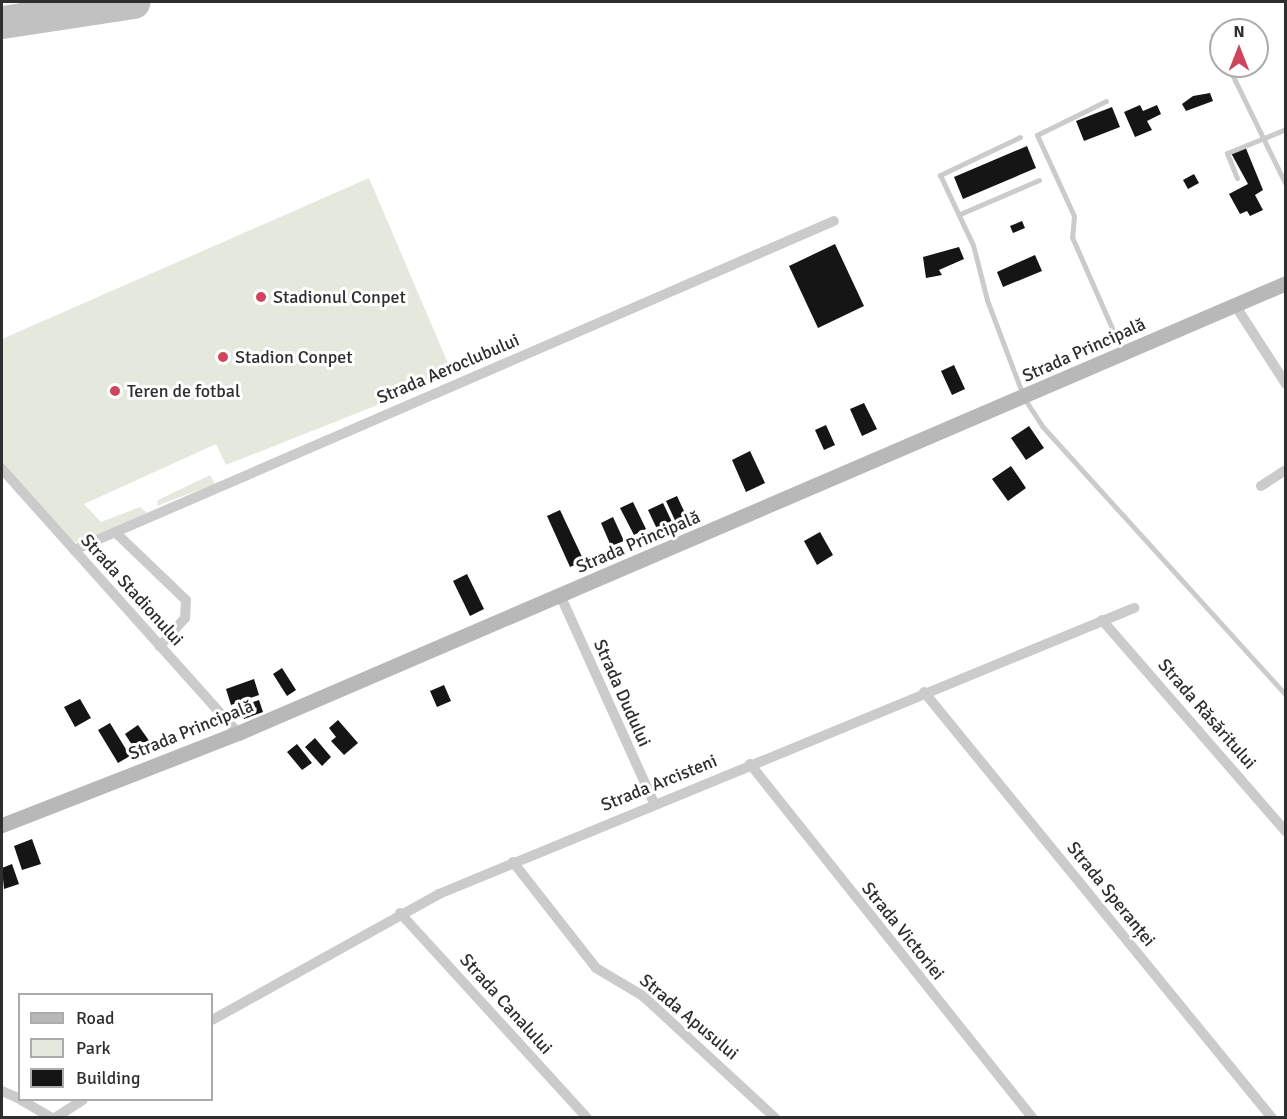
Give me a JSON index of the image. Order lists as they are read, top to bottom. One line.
{"streets":{"main road":["Strada Principală"],"street":["Strada Aeroclubului","Strada Stadionului","Strada Dudului","Strada Răsăritului","Strada Arcisteni","Strada Speranței","Strada Victoriei","Strada Canalului","Strada Apusului"]},"crossings":[["Strada Principală","Strada Stadionului"],["Strada Principală","Strada Dudului"],["Strada Aeroclubului","Strada Stadionului"],["Strada Dudului","Strada Arcisteni"],["Strada Răsăritului","Strada Arcisteni"],["Strada Arcisteni","Strada Speranței"],["Strada Arcisteni","Strada Victoriei"],["Strada Arcisteni","Strada Canalului"],["Strada Arcisteni","Strada Apusului"]],"places":["Stadionul Conpet","Stadion Conpet","Teren de fotbal"],"legend":["Road","Park","Building"],"north":"top"}
